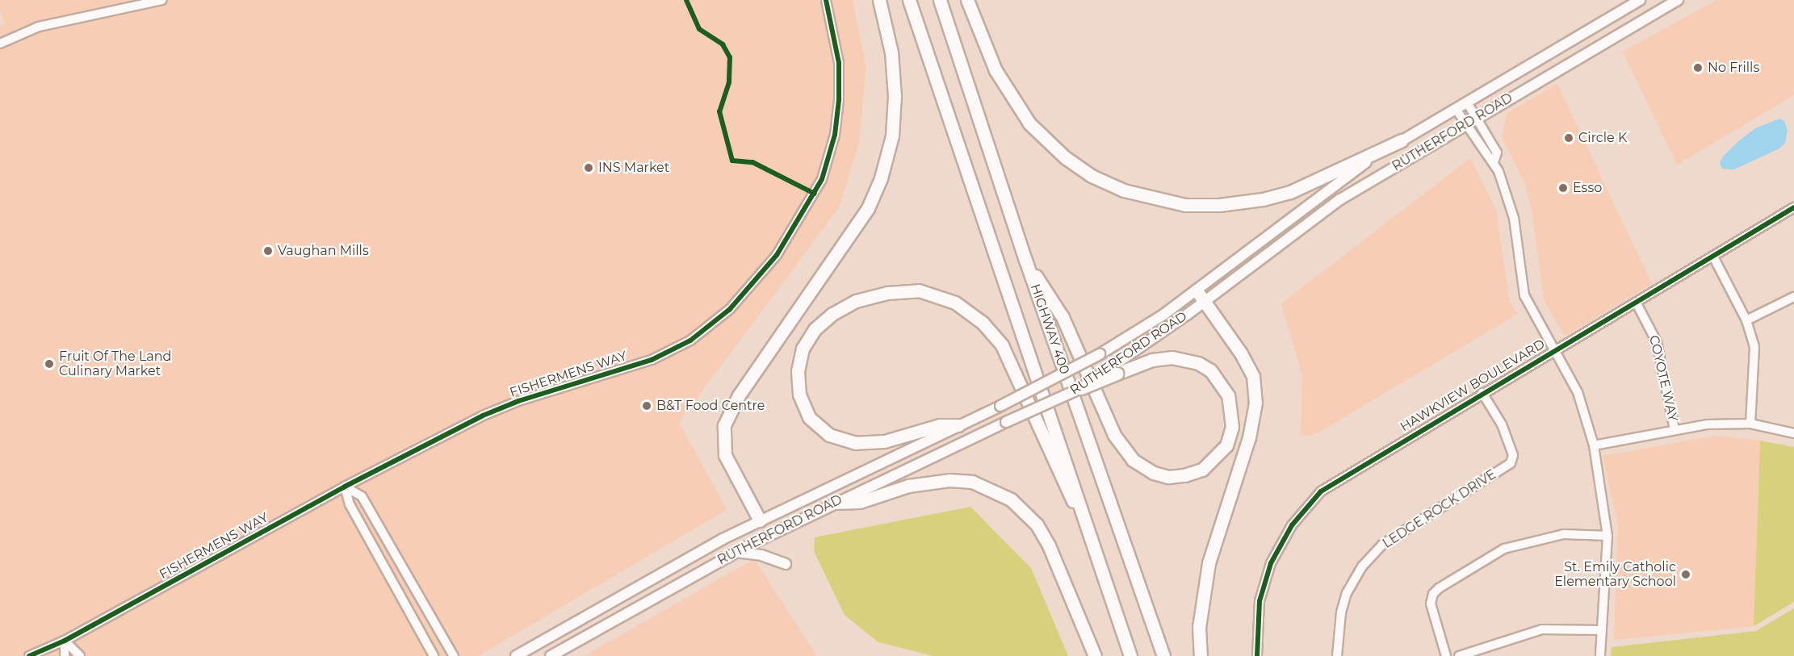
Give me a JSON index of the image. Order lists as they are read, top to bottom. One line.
{"streets":{"highway":["HIGHWAY 400"],"main road":["RUTHERFORD ROAD"],"street":["FISHERMENS WAY","COYOTE WAY","HAWKVIEW BOULEVARD","LEDGE ROCK DRIVE"]},"crossings":[["COYOTE WAY","HAWKVIEW BOULEVARD"],["HAWKVIEW BOULEVARD","LEDGE ROCK DRIVE"]],"places":["No Frills","Circle K","INS Market","Esso","Vaughan Mills","Fruit Of The Land Culinary Market","B&T Food Centre","St. Emily Catholic Elementary School"]}
